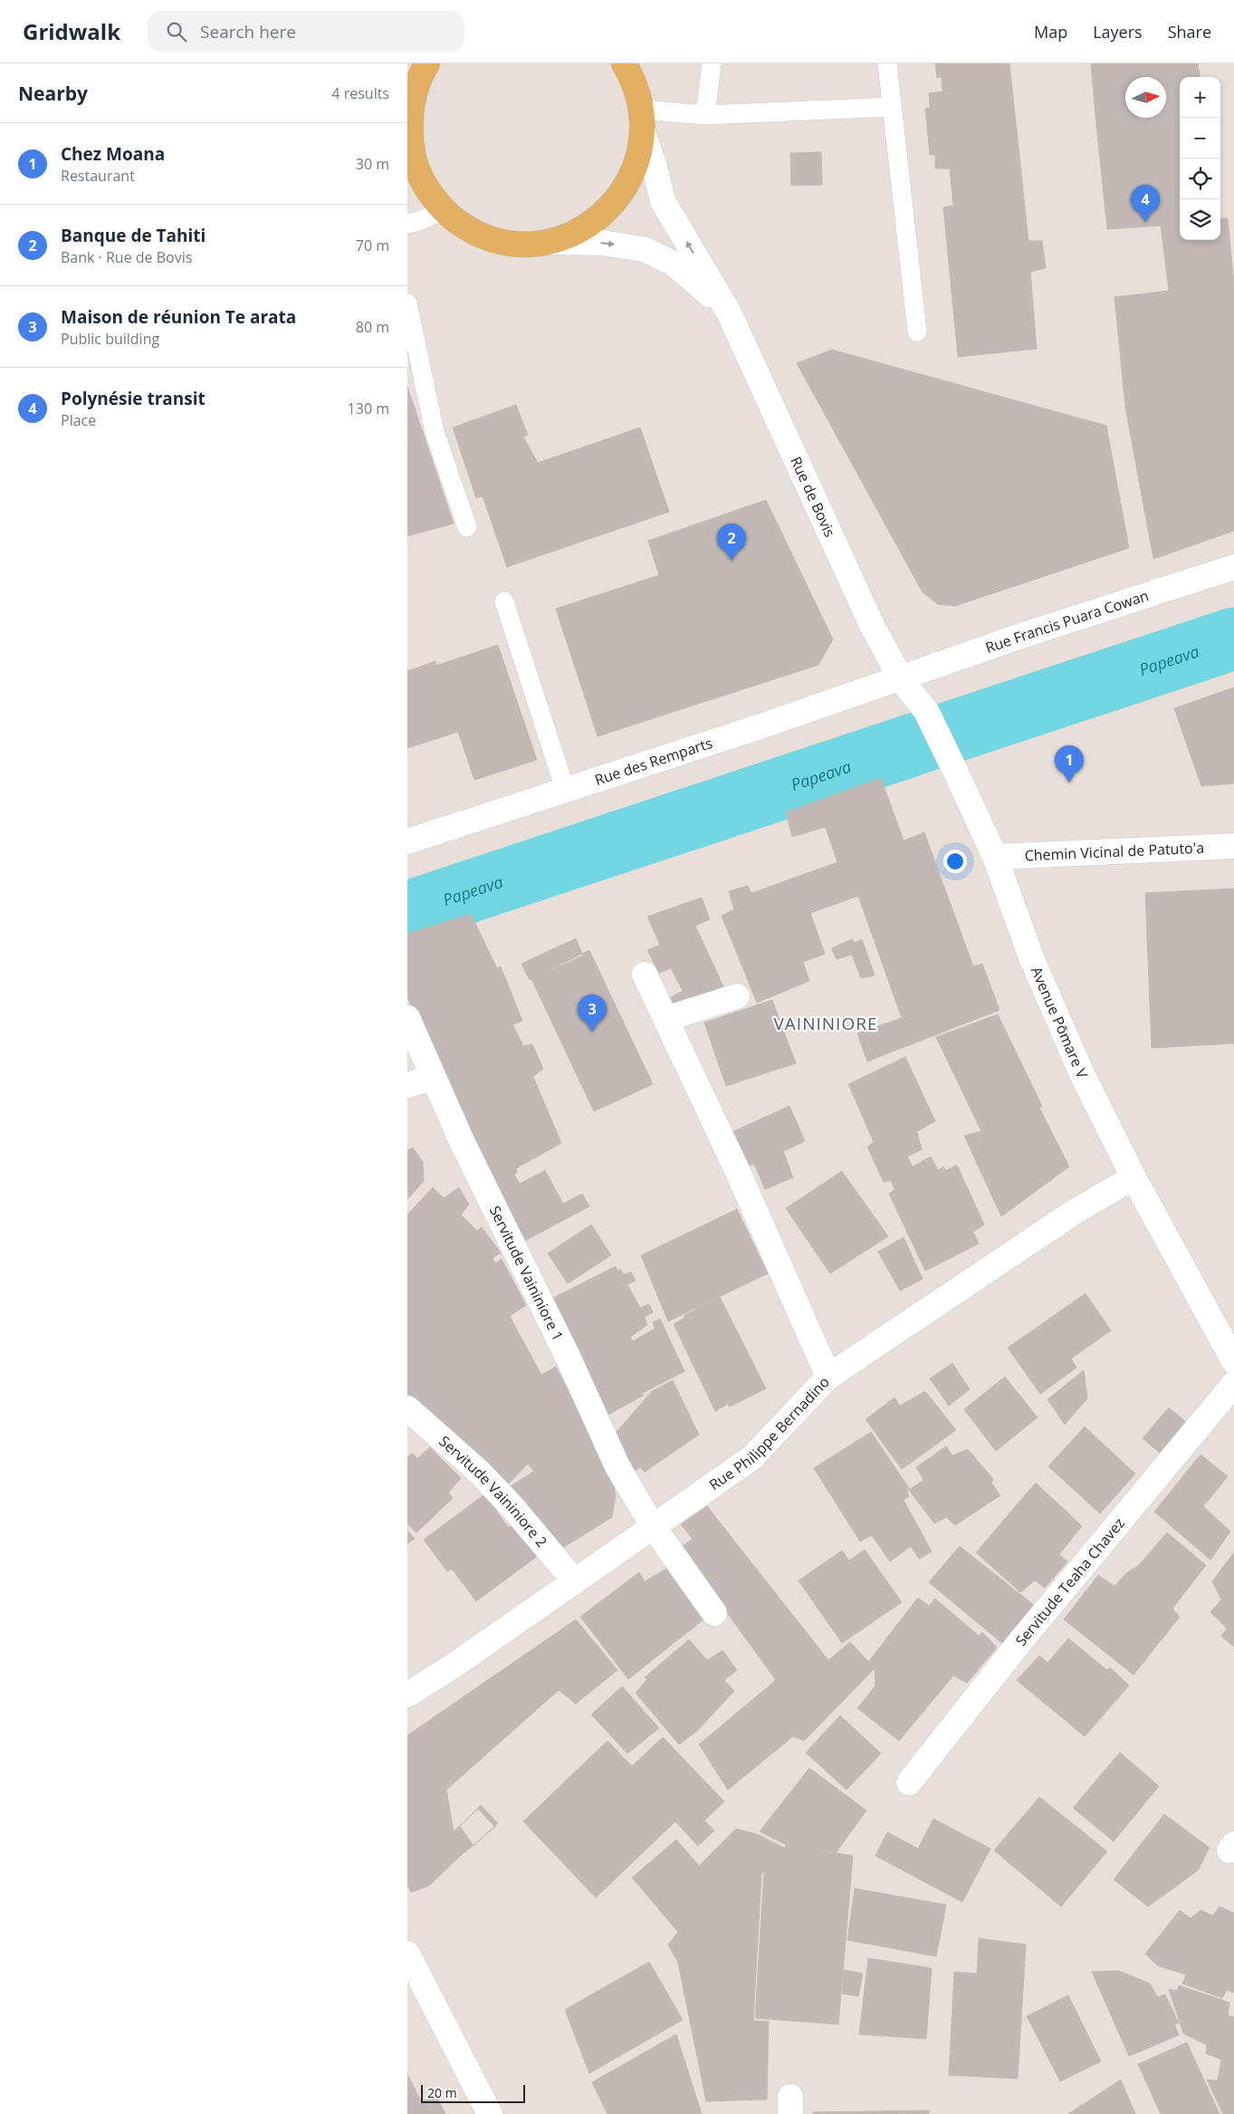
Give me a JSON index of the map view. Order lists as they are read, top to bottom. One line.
{"streets":{"street":["Rue de Bovis","Rue Francis Puara Cowan","Rue des Remparts","Chemin Vicinal de Patuto'a","Avenue Pōmare V","Servitude Vaininiore 1","Rue Philippe Bernadino","Servitude Vaininiore 2","Servitude Teaha Chavez"]},"crossings":[["Rue de Bovis","Rue Francis Puara Cowan"],["Rue de Bovis","Rue des Remparts"],["Rue de Bovis","Avenue Pōmare V"],["Rue Francis Puara Cowan","Rue des Remparts"],["Rue Francis Puara Cowan","Avenue Pōmare V"],["Rue des Remparts","Avenue Pōmare V"],["Chemin Vicinal de Patuto'a","Avenue Pōmare V"],["Avenue Pōmare V","Rue Philippe Bernadino"],["Servitude Vaininiore 1","Rue Philippe Bernadino"],["Rue Philippe Bernadino","Servitude Vaininiore 2"]],"districts":["VAININIORE"],"water":["Papeava"],"scale_bar":"20 m","north":"right","page":{"header":"Gridwalk","search":"Search here","nav":["Map","Layers","Share"],"heading":["Nearby","4 results"],"map_buttons":["+","−"],"list":[{"mark":"1","name":"Chez Moana","note":"Restaurant","value":"30 m"},{"mark":"2","name":"Banque de Tahiti","note":"Bank · Rue de Bovis","value":"70 m"},{"mark":"3","name":"Maison de réunion Te arata","note":"Public building","value":"80 m"},{"mark":"4","name":"Polynésie transit","note":"Place","value":"130 m"}],"pins":["4","2","1","3"],"scale":"20 m"}}
